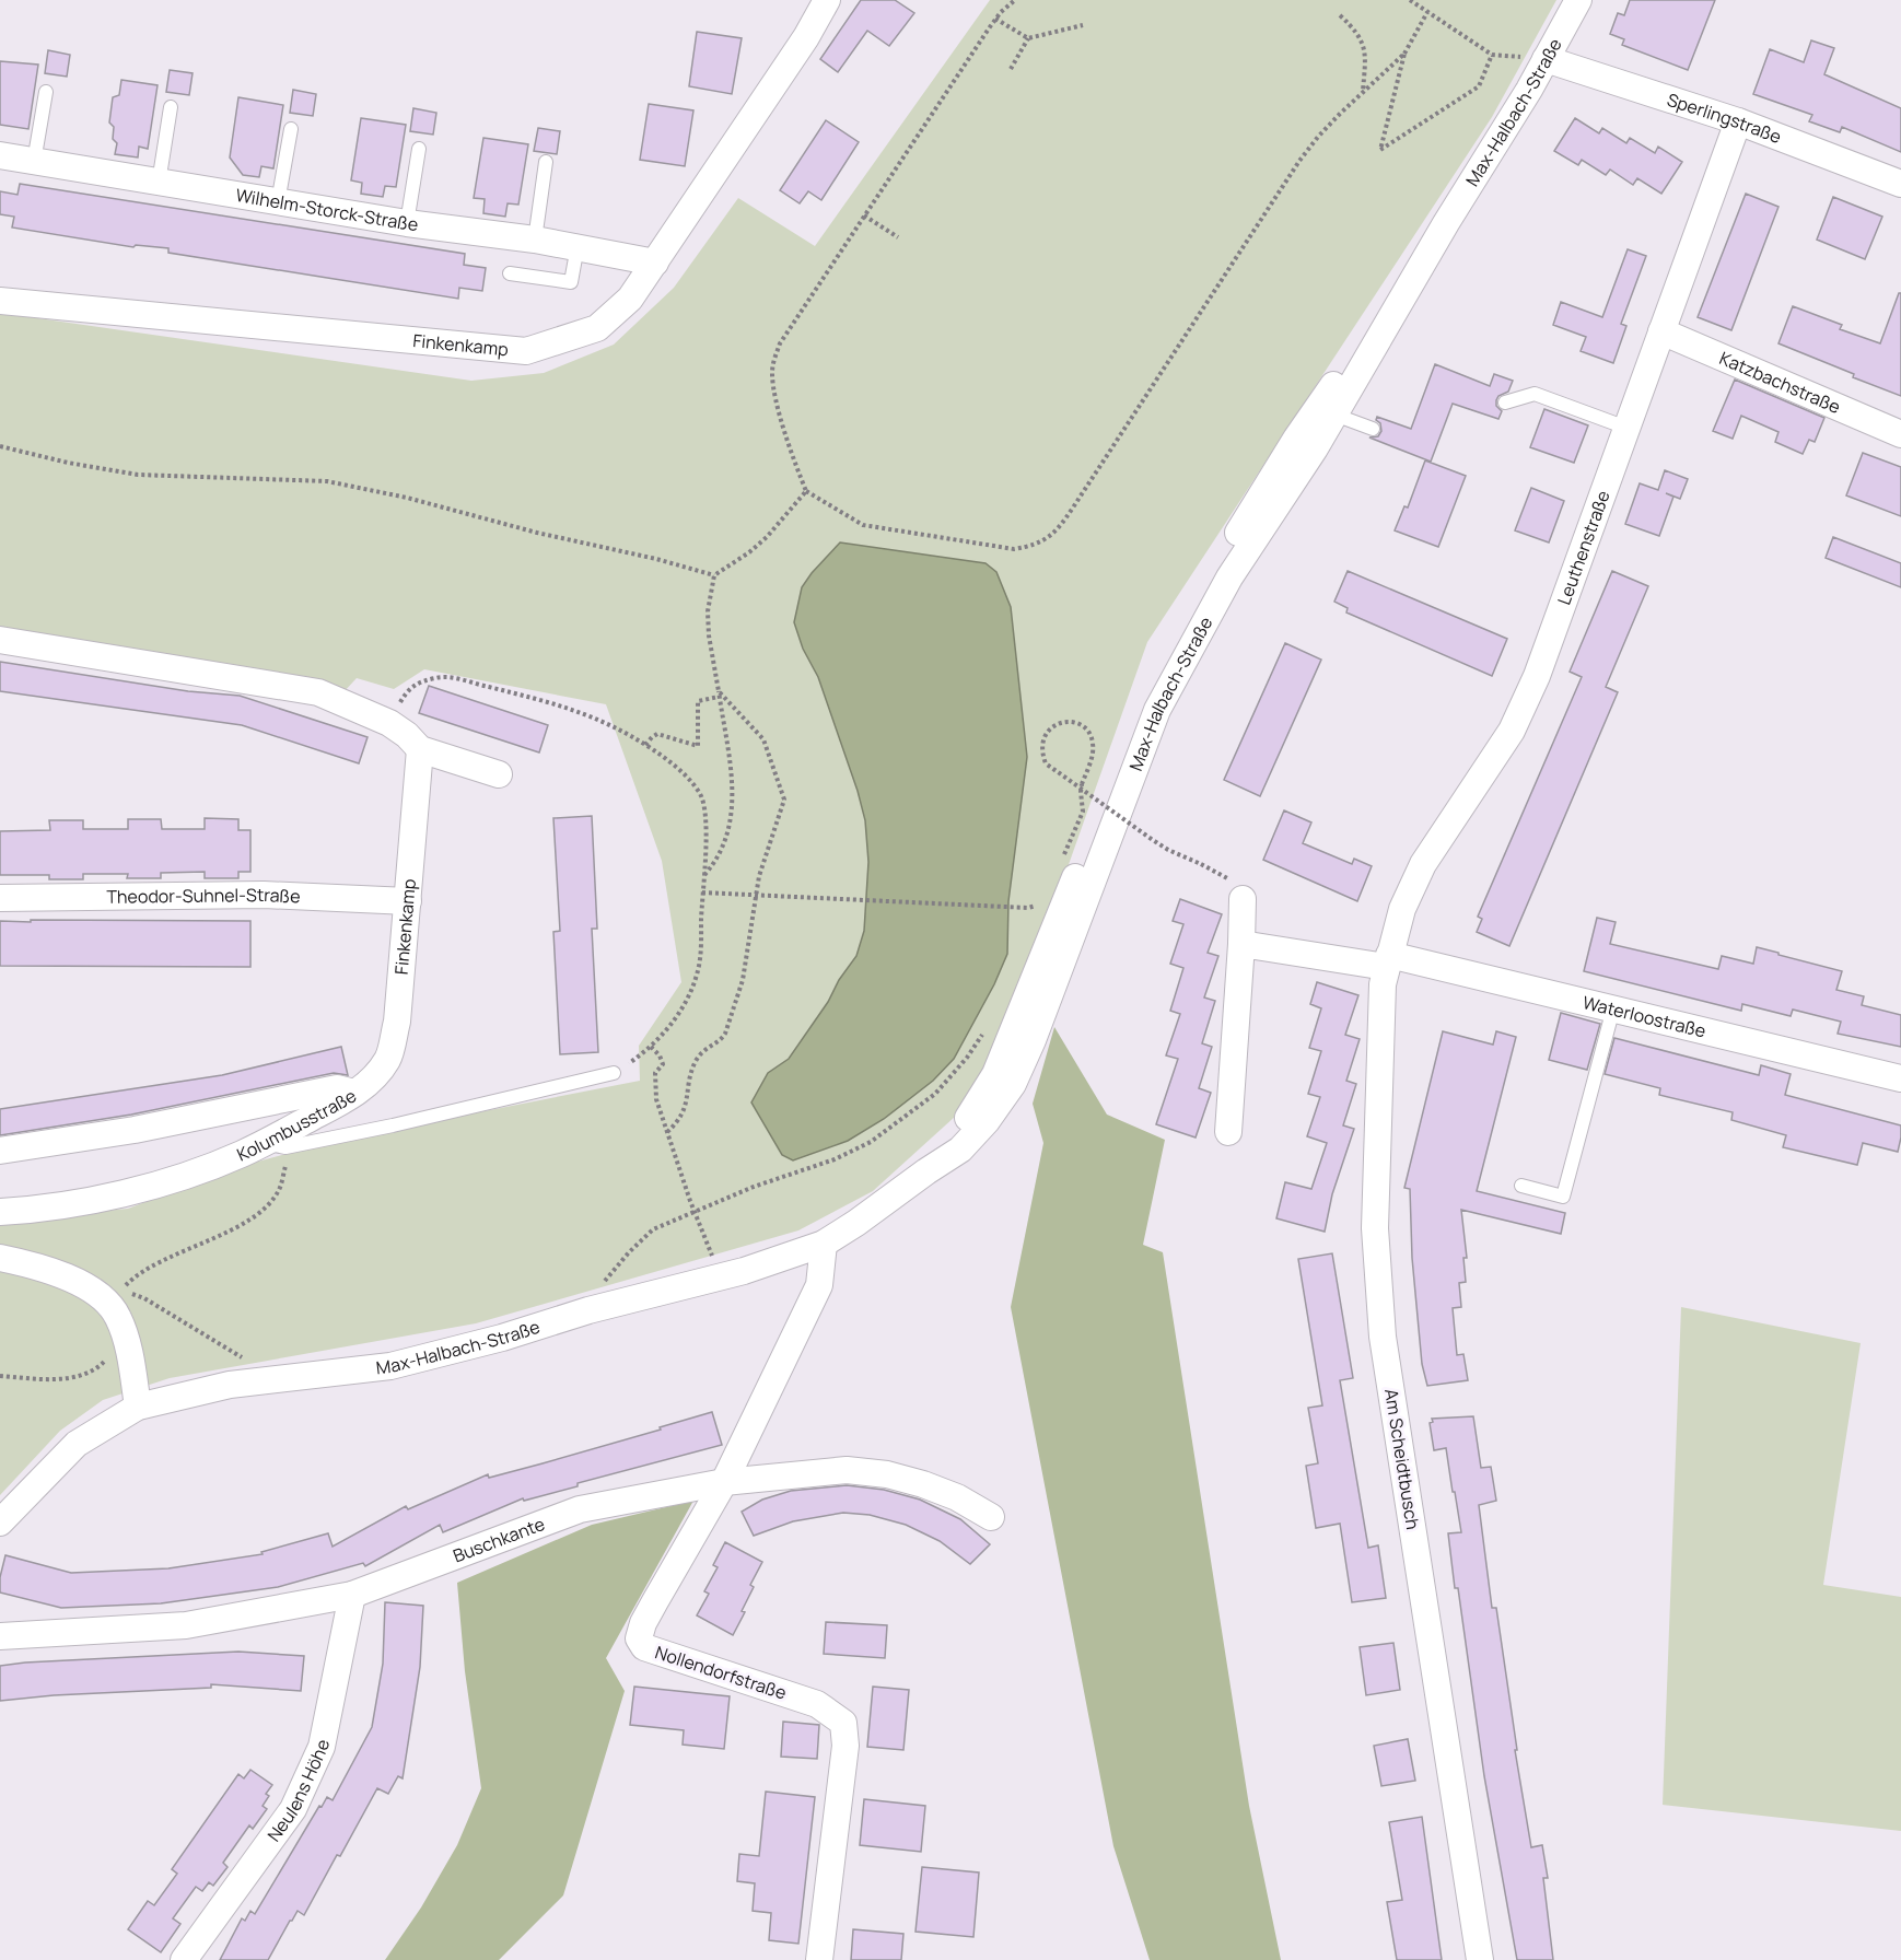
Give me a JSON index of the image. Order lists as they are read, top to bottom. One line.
{"streets":{"street":["Max-Halbach-Straße","Sperlingstraße","Wilhelm-Storck-Straße","Finkenkamp","Katzbachstraße","Leuthenstraße","Theodor-Suhnel-Straße","Waterloostraße","Kolumbusstraße","Am Scheidtbusch","Buschkante","Nollendorfstraße","Neulens Höhe"]},"crossings":[["Max-Halbach-Straße","Sperlingstraße"],["Max-Halbach-Straße","Nollendorfstraße"],["Sperlingstraße","Leuthenstraße"],["Wilhelm-Storck-Straße","Finkenkamp"],["Finkenkamp","Theodor-Suhnel-Straße"],["Finkenkamp","Kolumbusstraße"],["Katzbachstraße","Leuthenstraße"],["Leuthenstraße","Waterloostraße"],["Leuthenstraße","Am Scheidtbusch"],["Waterloostraße","Am Scheidtbusch"],["Buschkante","Nollendorfstraße"],["Buschkante","Neulens Höhe"]]}
